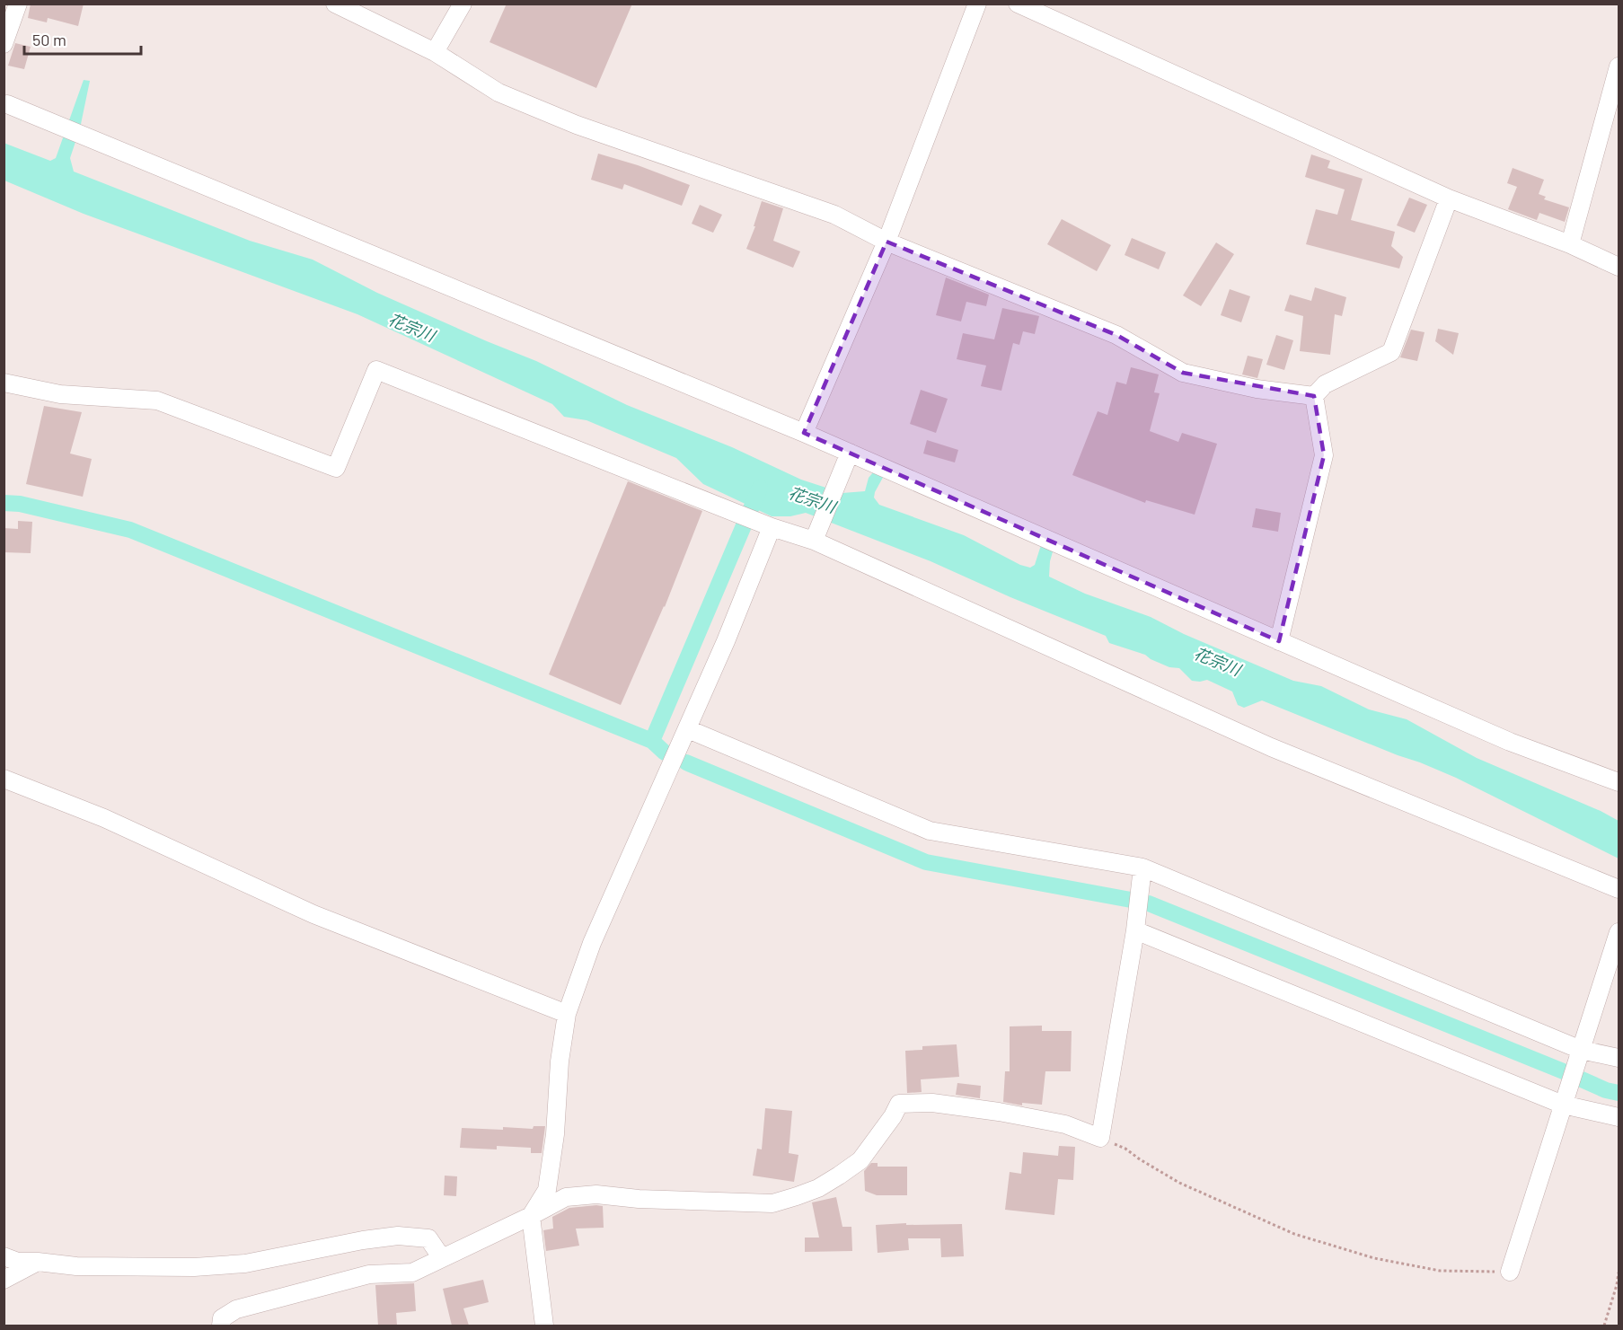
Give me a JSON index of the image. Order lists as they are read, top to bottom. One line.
{"water":["花宗川"],"scale_bar":"50 m"}
